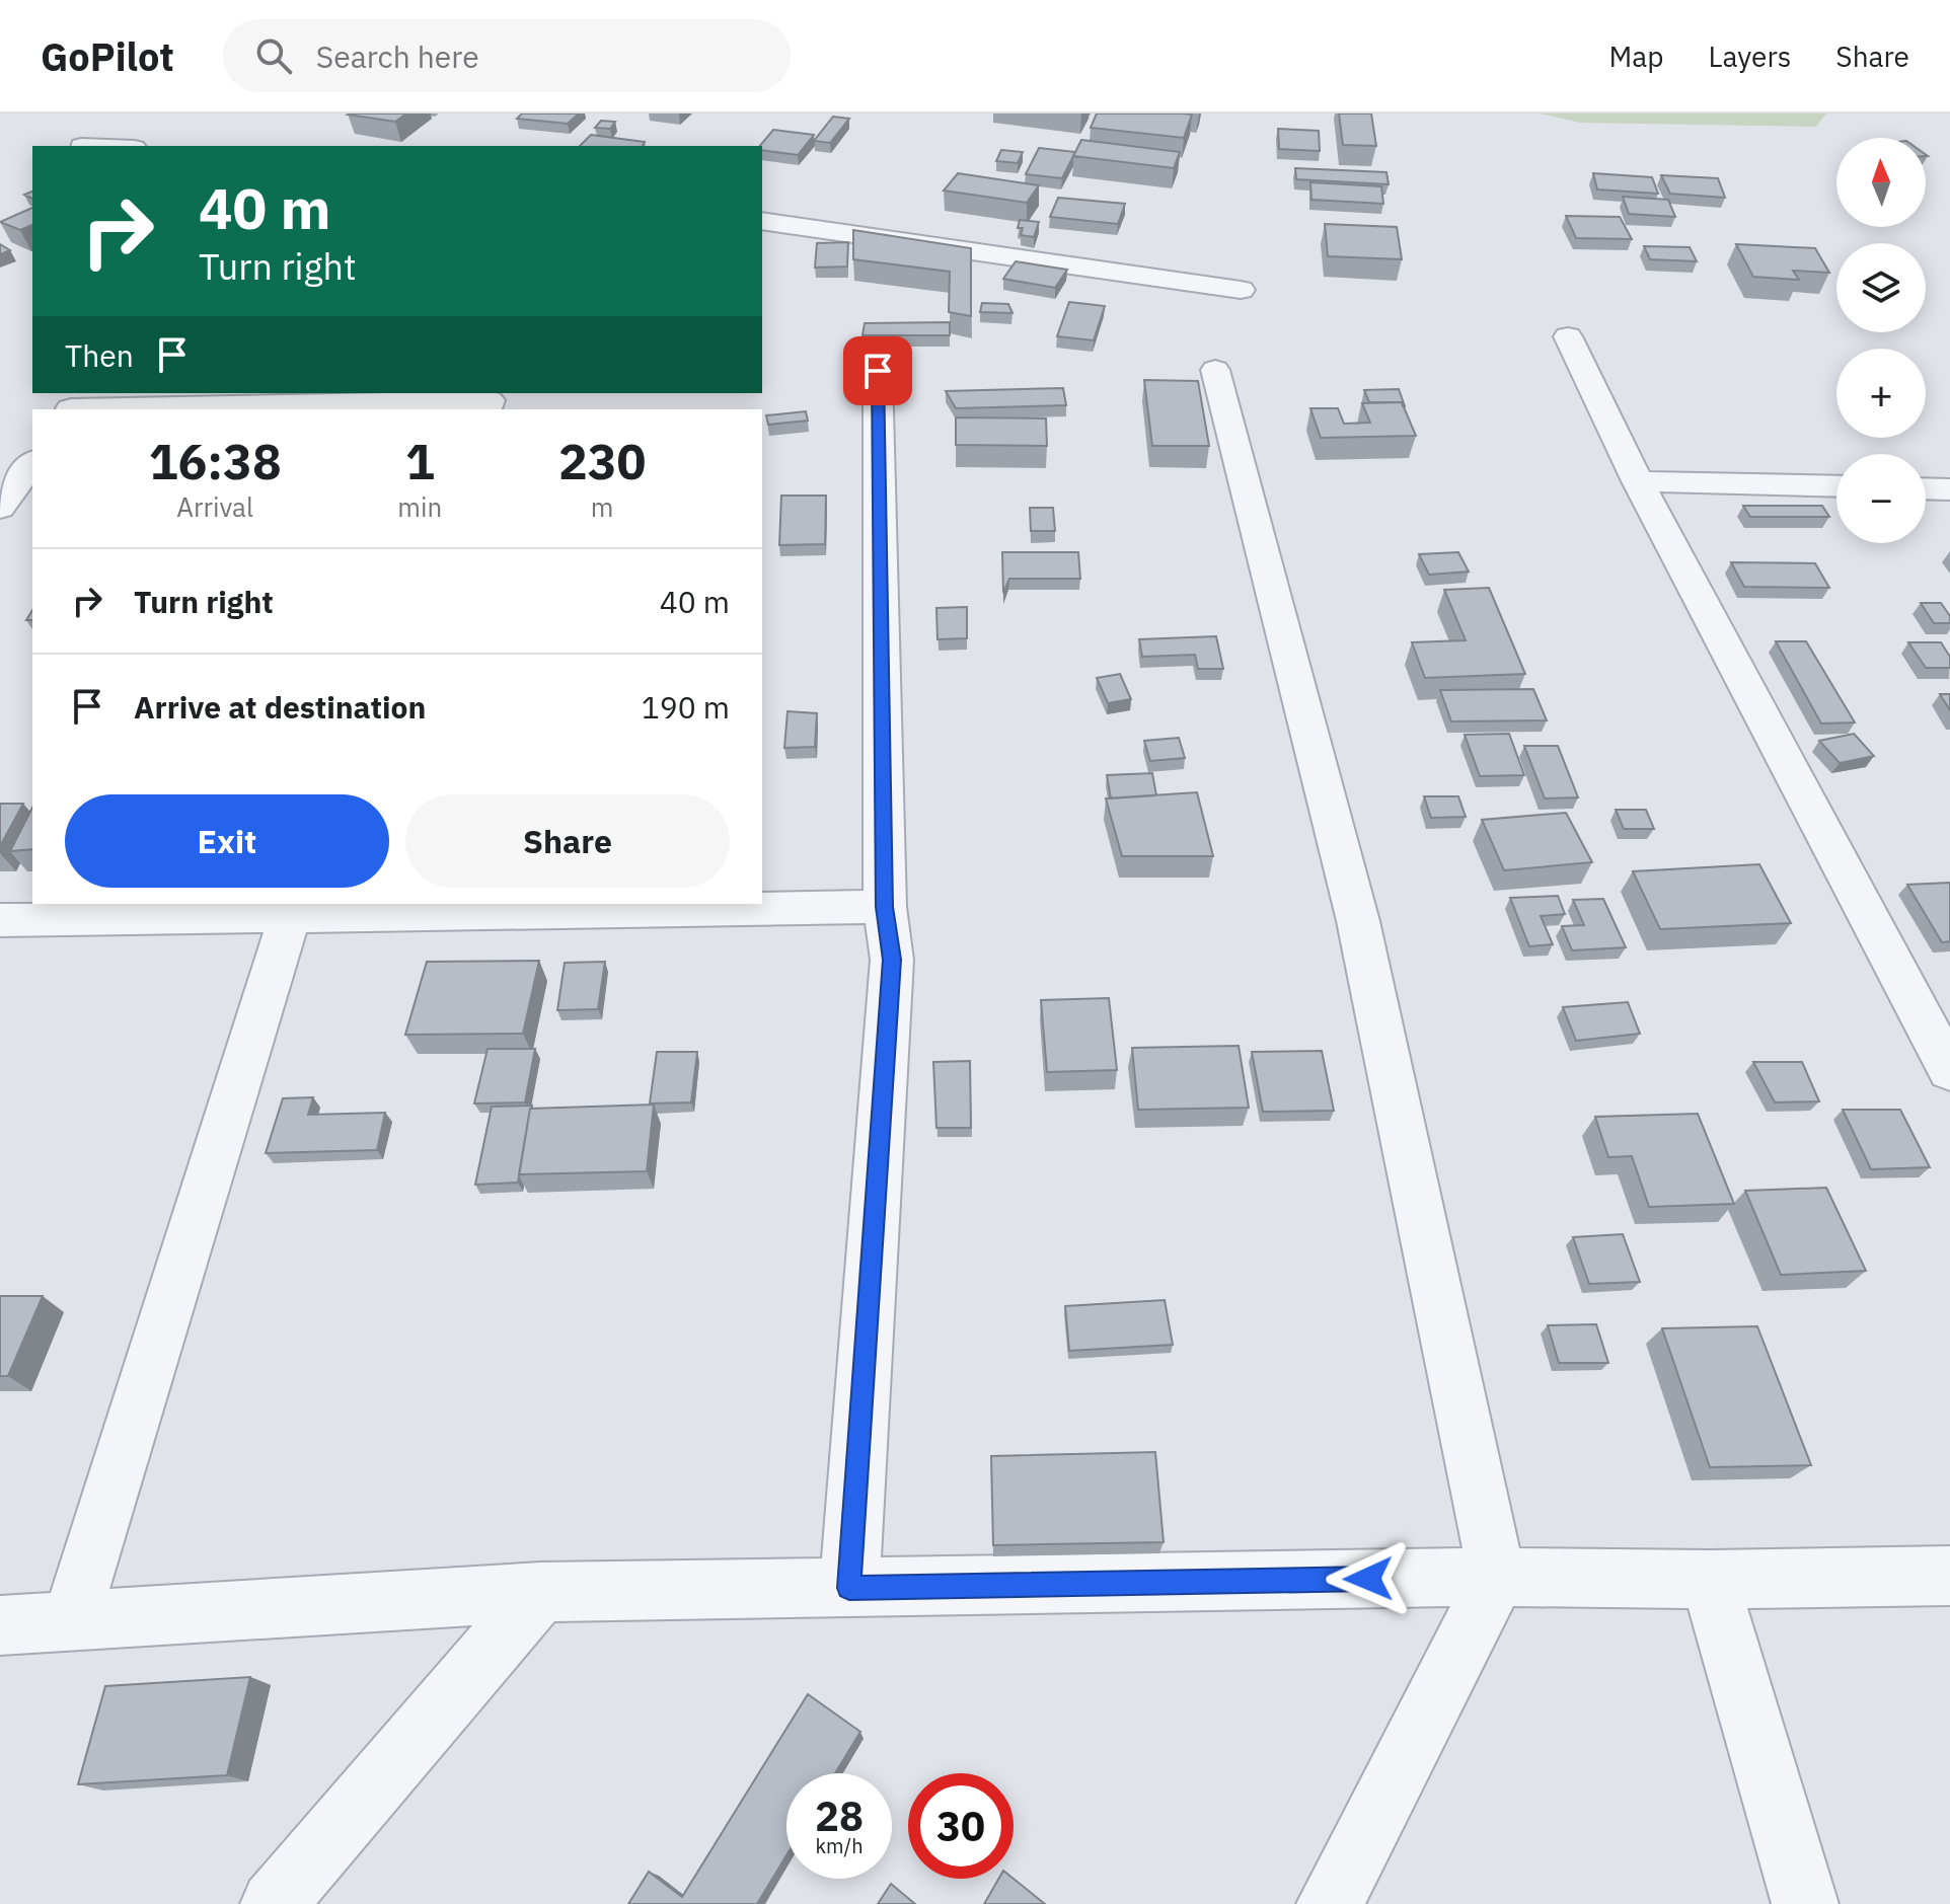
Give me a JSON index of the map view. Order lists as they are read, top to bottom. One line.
{"north":"top","page":{"header":"GoPilot","search":"Search here","nav":["Map","Layers","Share"],"map_buttons":["+","−"],"turn":["40 m","Turn right"],"then":"Then","eta":["16:38","Arrival","1","min","230","m"],"list":[{"name":"Turn right","value":"40 m"},{"name":"Arrive at destination","value":"190 m"}],"buttons":["Exit","Share"],"speed":"28 km/h","limit":"30"}}
